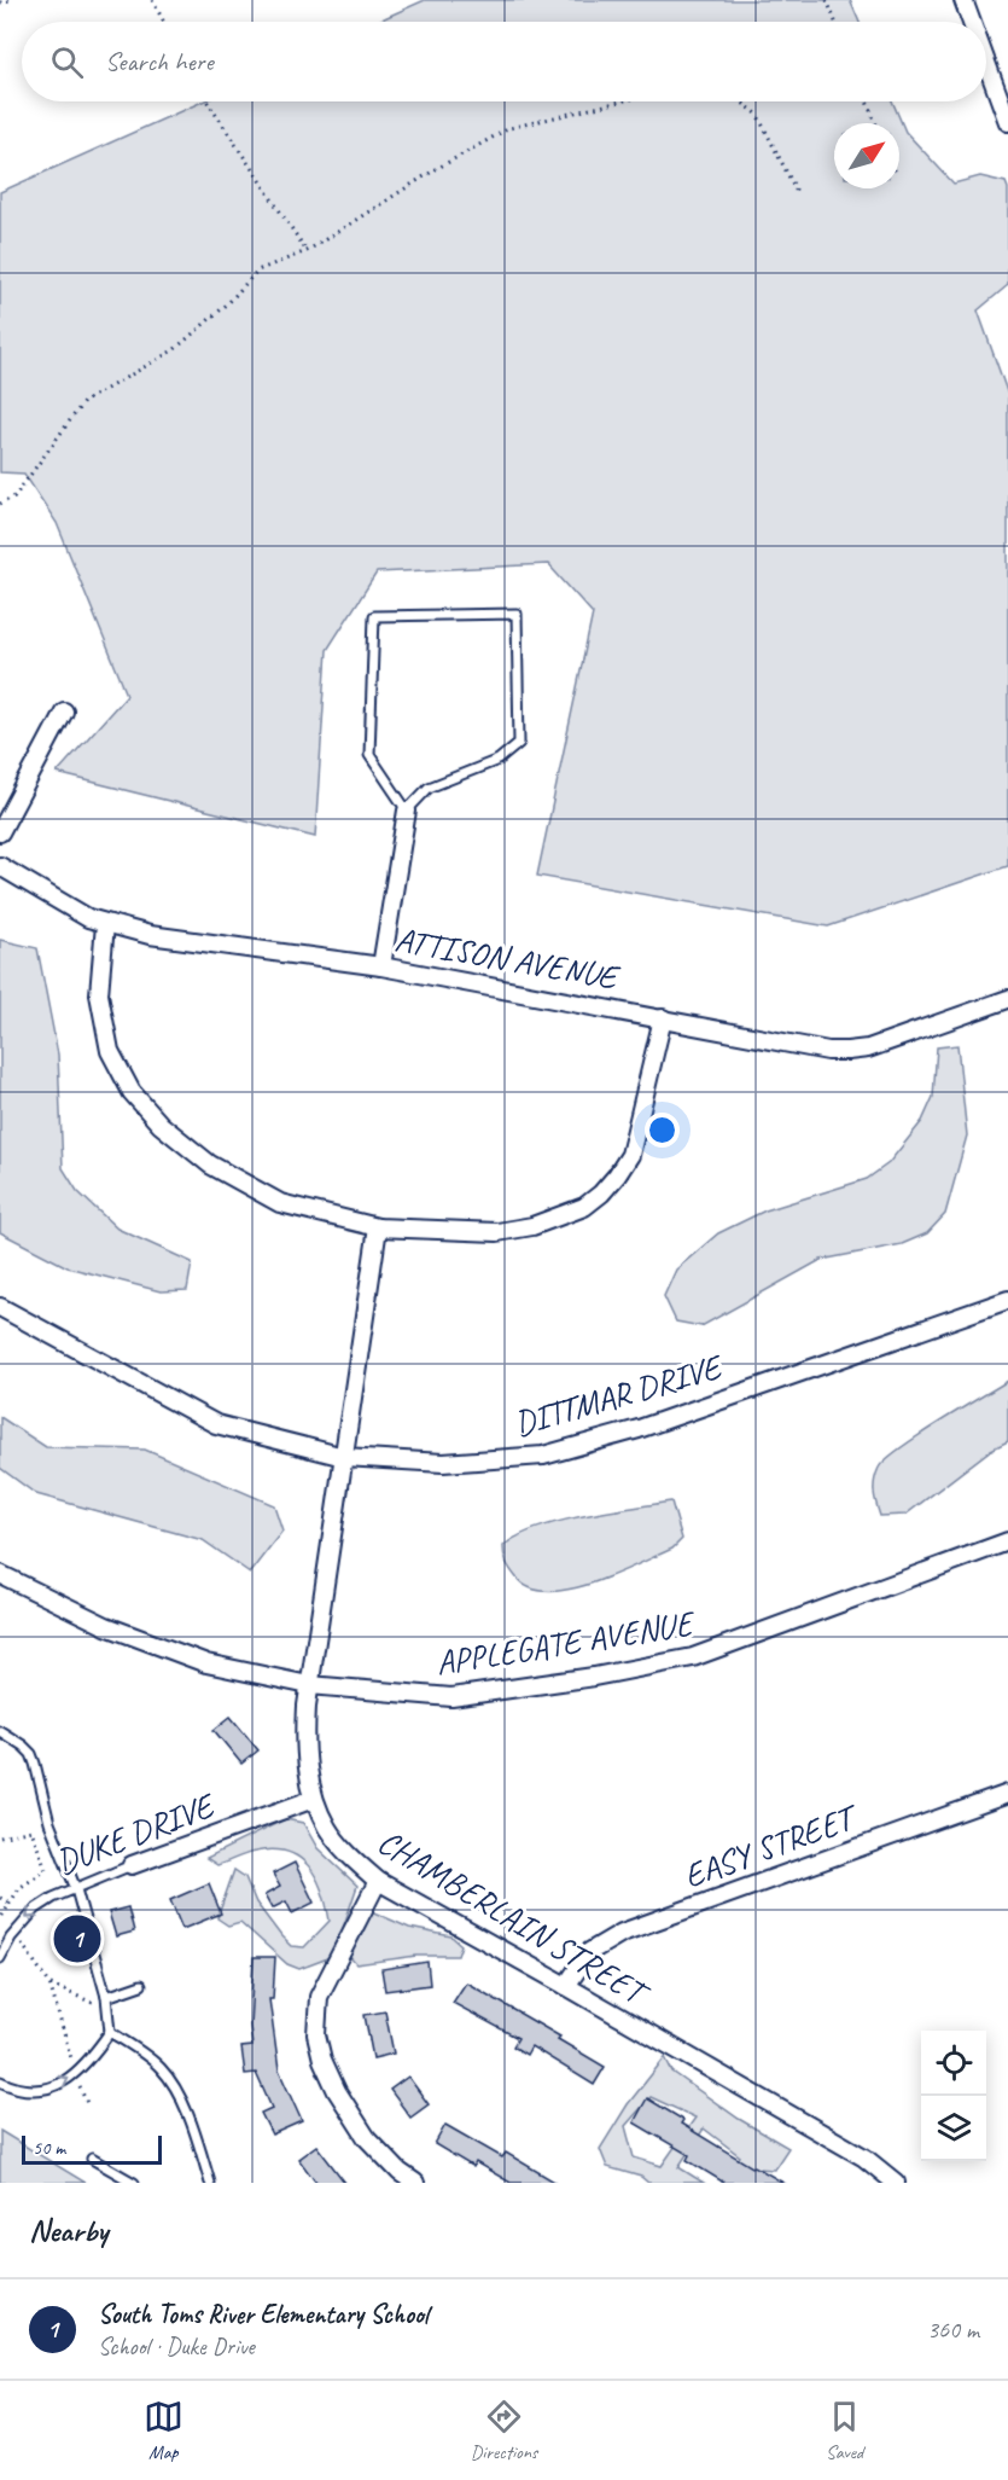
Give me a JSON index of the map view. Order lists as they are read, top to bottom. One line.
{"streets":{"street":["ATTISON AVENUE","DITTMAR DRIVE","APPLEGATE AVENUE","DUKE DRIVE","EASY STREET","CHAMBERLAIN STREET"]},"crossings":[["DITTMAR DRIVE","CHAMBERLAIN STREET"],["APPLEGATE AVENUE","CHAMBERLAIN STREET"],["DUKE DRIVE","CHAMBERLAIN STREET"],["EASY STREET","CHAMBERLAIN STREET"]],"scale_bar":"50 m","north":"top right","page":{"search":"Search here","pins":"1","scale":"50 m","heading":"Nearby","list":[{"mark":"1","name":"South Toms River Elementary School","note":"School · Duke Drive","value":"360 m"}],"nav":["Map","Directions","Saved"]}}
